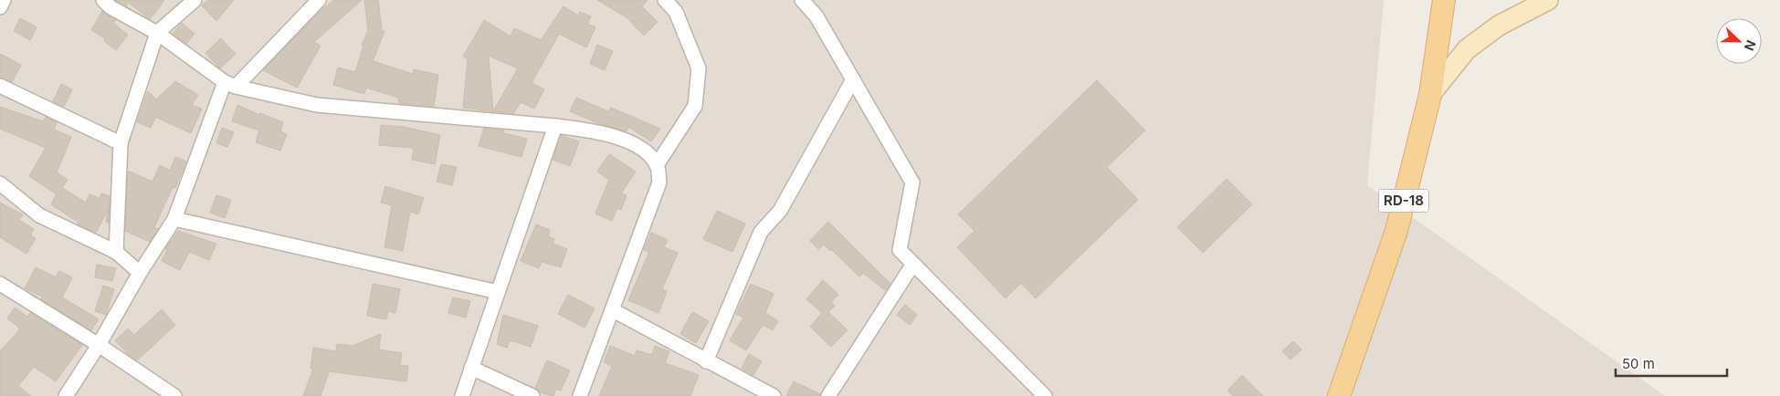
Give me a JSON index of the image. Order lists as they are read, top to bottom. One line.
{"streets":{"main road":["RD-18"]},"scale_bar":"50 m","north":"right"}
